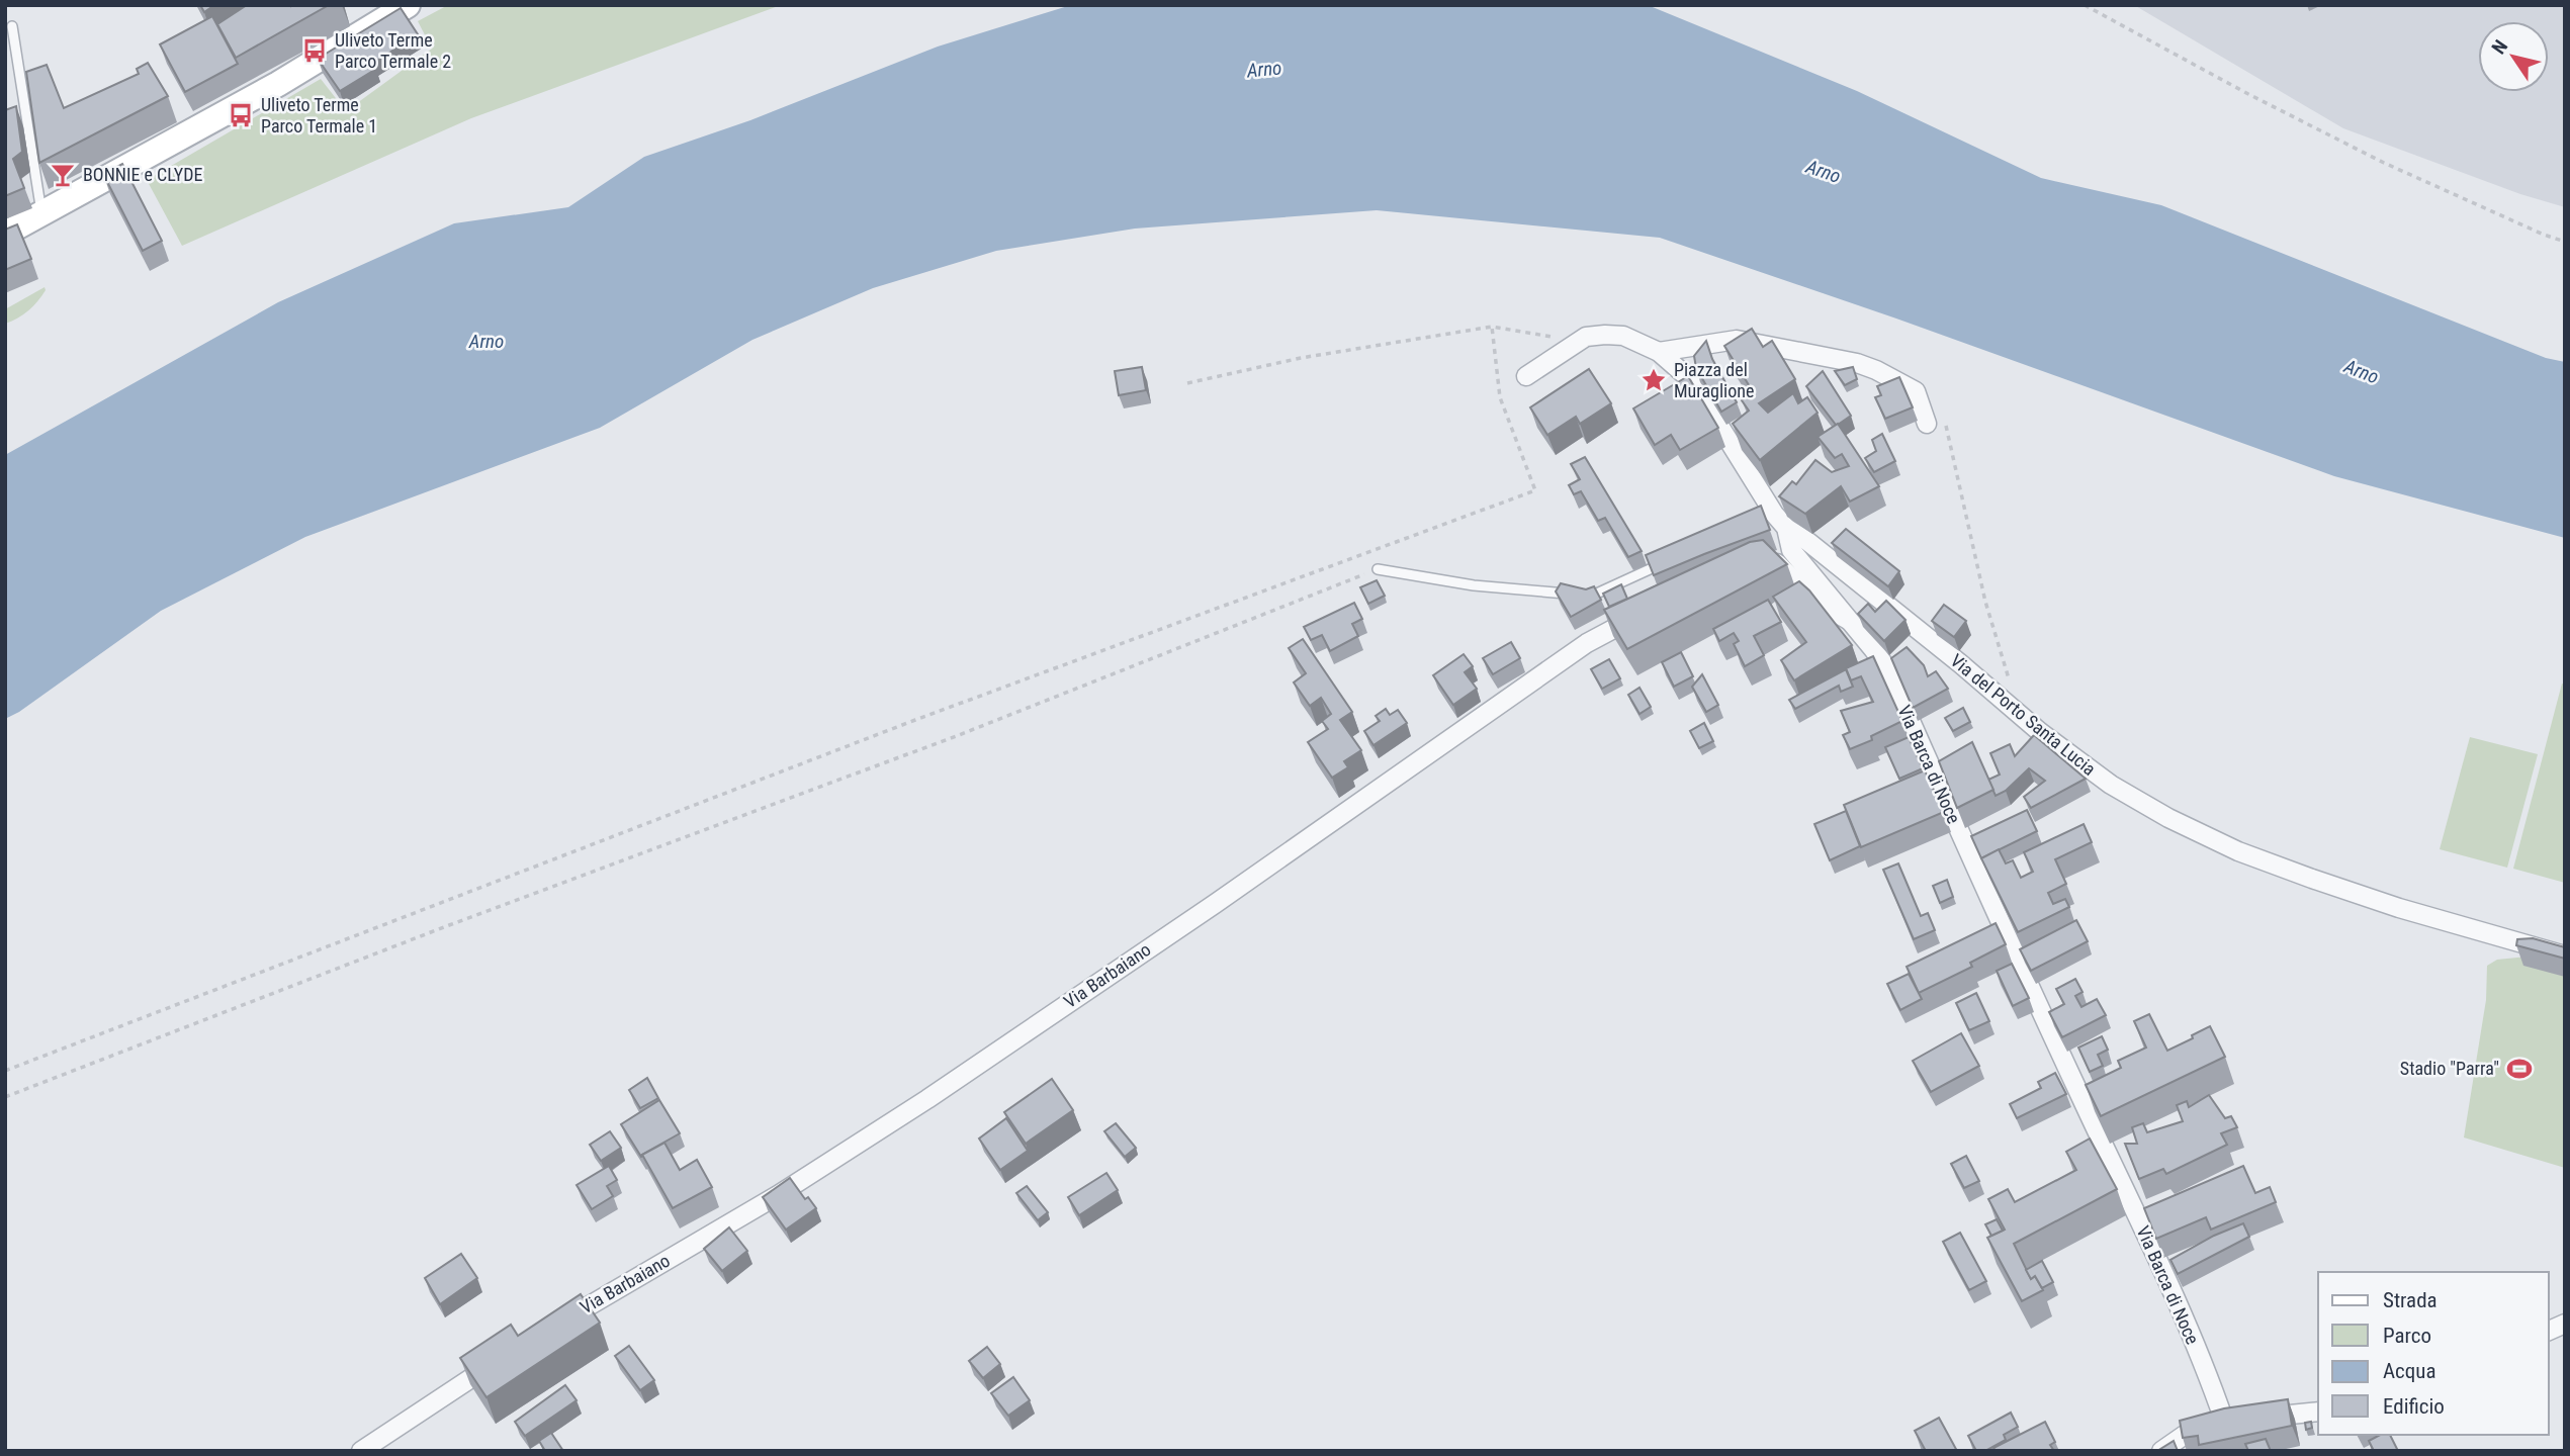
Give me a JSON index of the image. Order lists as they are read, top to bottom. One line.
{"streets":{"street":["Via del Porto Santa Lucia","Via Barca di Noce","Via Barbaiano"]},"crossings":[["Via del Porto Santa Lucia","Via Barca di Noce"]],"water":["Arno"],"places":{"bus stop":["Uliveto Terme Parco Termale 2","Uliveto Terme Parco Termale 1"],"bar":["BONNIE e CLYDE"],"place":["Piazza del Muraglione"],"sports":["Stadio \"Parra\""]},"legend":["Strada","Parco","Acqua","Edificio"],"north":"top left"}
